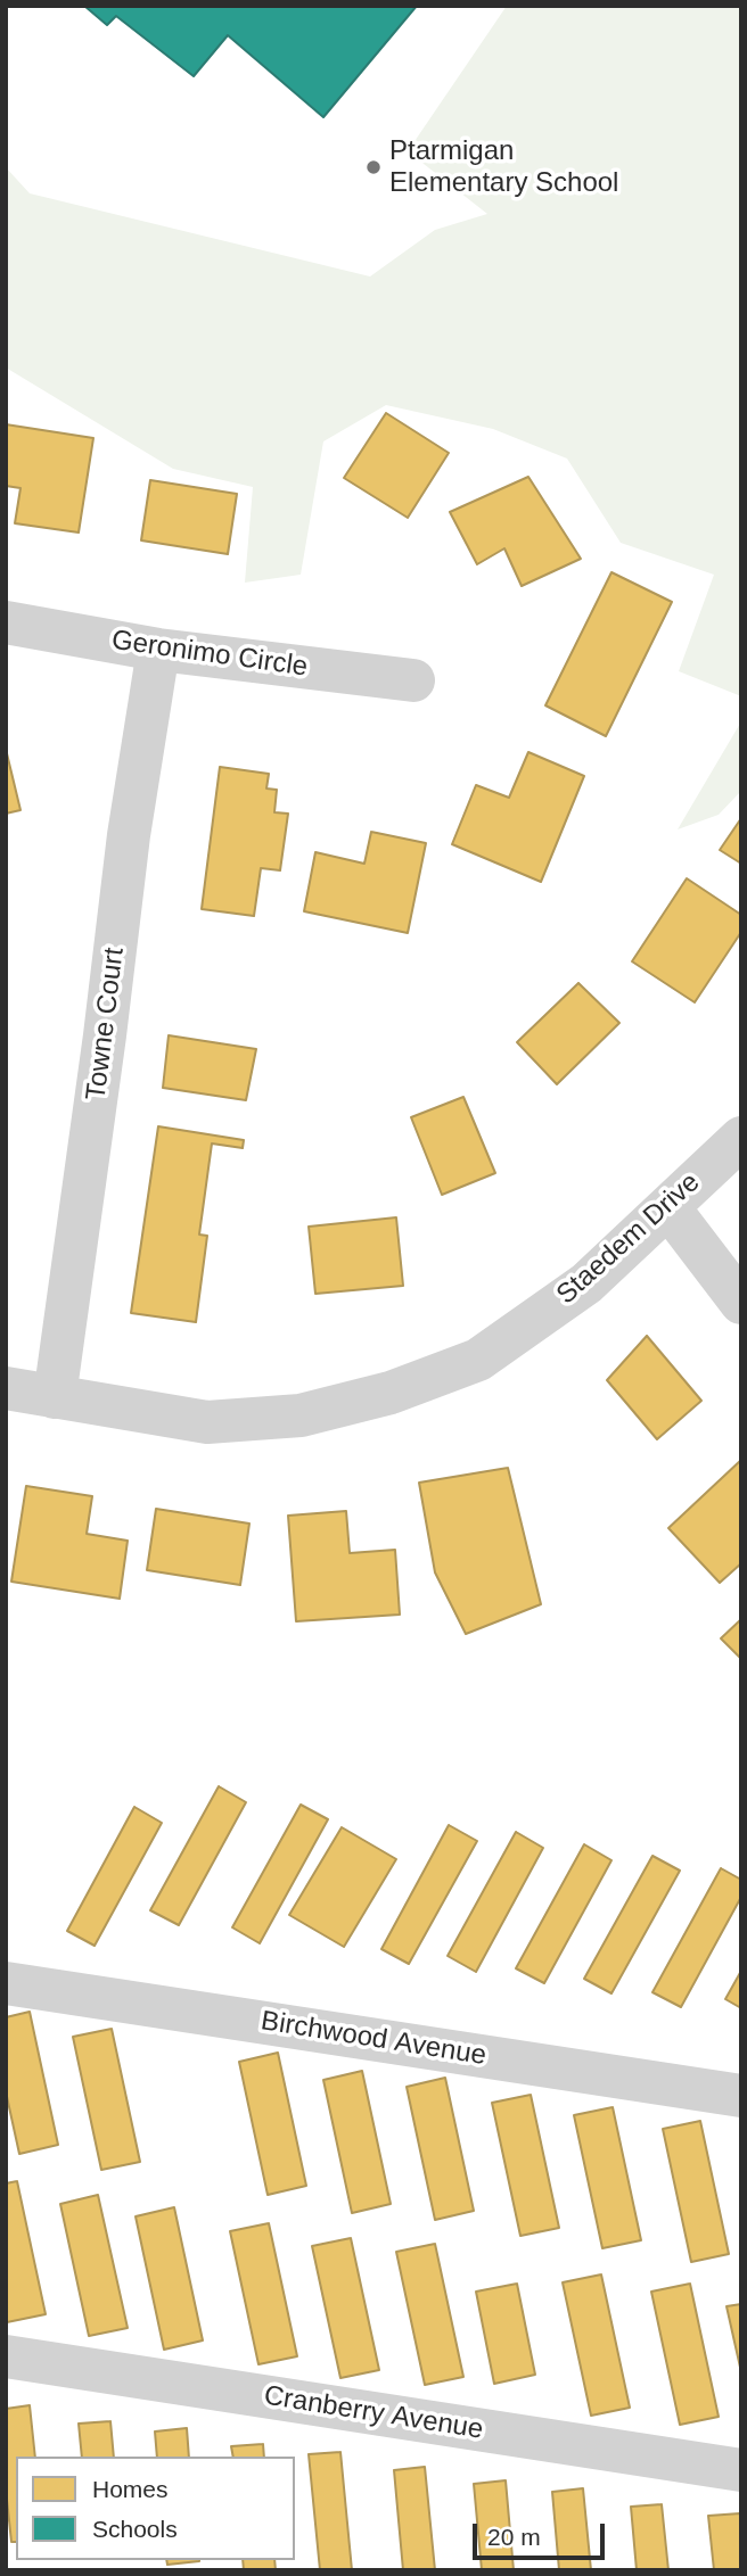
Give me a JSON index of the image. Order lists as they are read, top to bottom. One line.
{"streets":{"street":["Geronimo Circle","Towne Court","Staedem Drive","Birchwood Avenue","Cranberry Avenue"]},"crossings":[["Geronimo Circle","Towne Court"],["Towne Court","Staedem Drive"]],"places":["Ptarmigan Elementary School"],"legend":["Homes","Schools"],"scale_bar":"20 m"}
